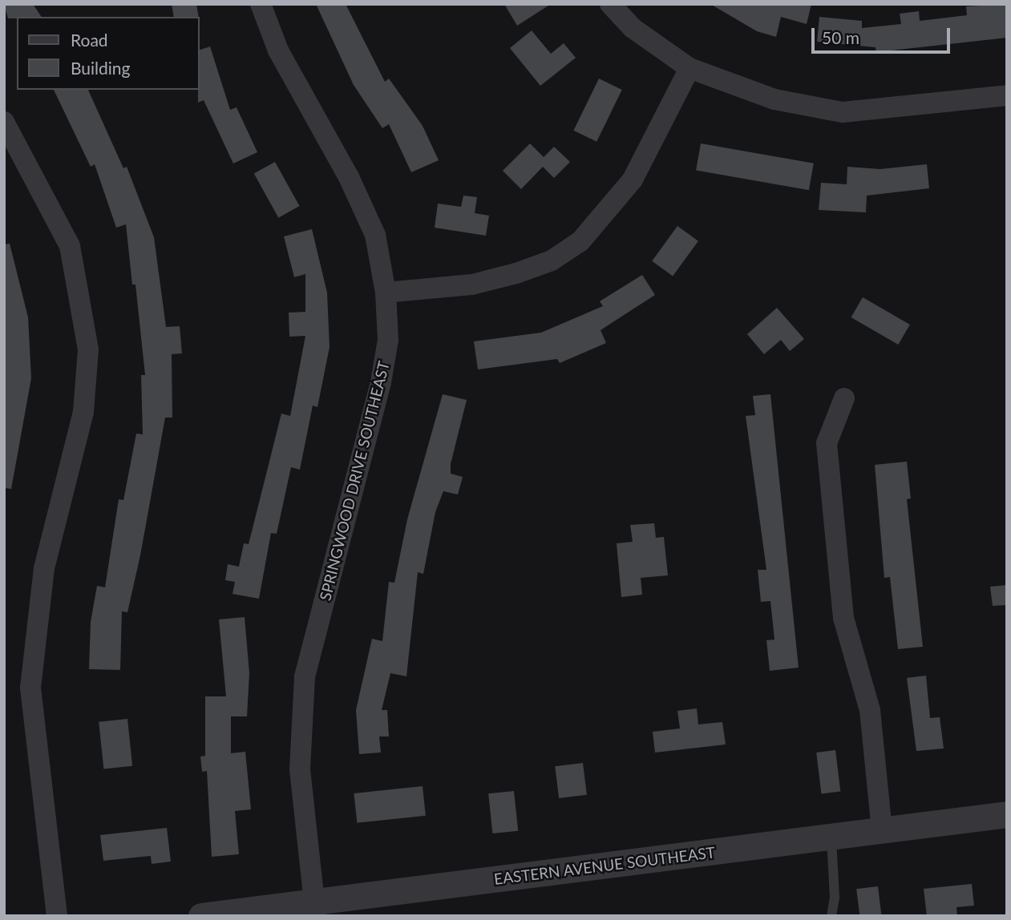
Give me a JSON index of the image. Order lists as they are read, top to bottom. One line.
{"streets":{"street":["SPRINGWOOD DRIVE SOUTHEAST","EASTERN AVENUE SOUTHEAST"]},"crossings":[["SPRINGWOOD DRIVE SOUTHEAST","EASTERN AVENUE SOUTHEAST"]],"legend":["Road","Building"],"scale_bar":"50 m"}
